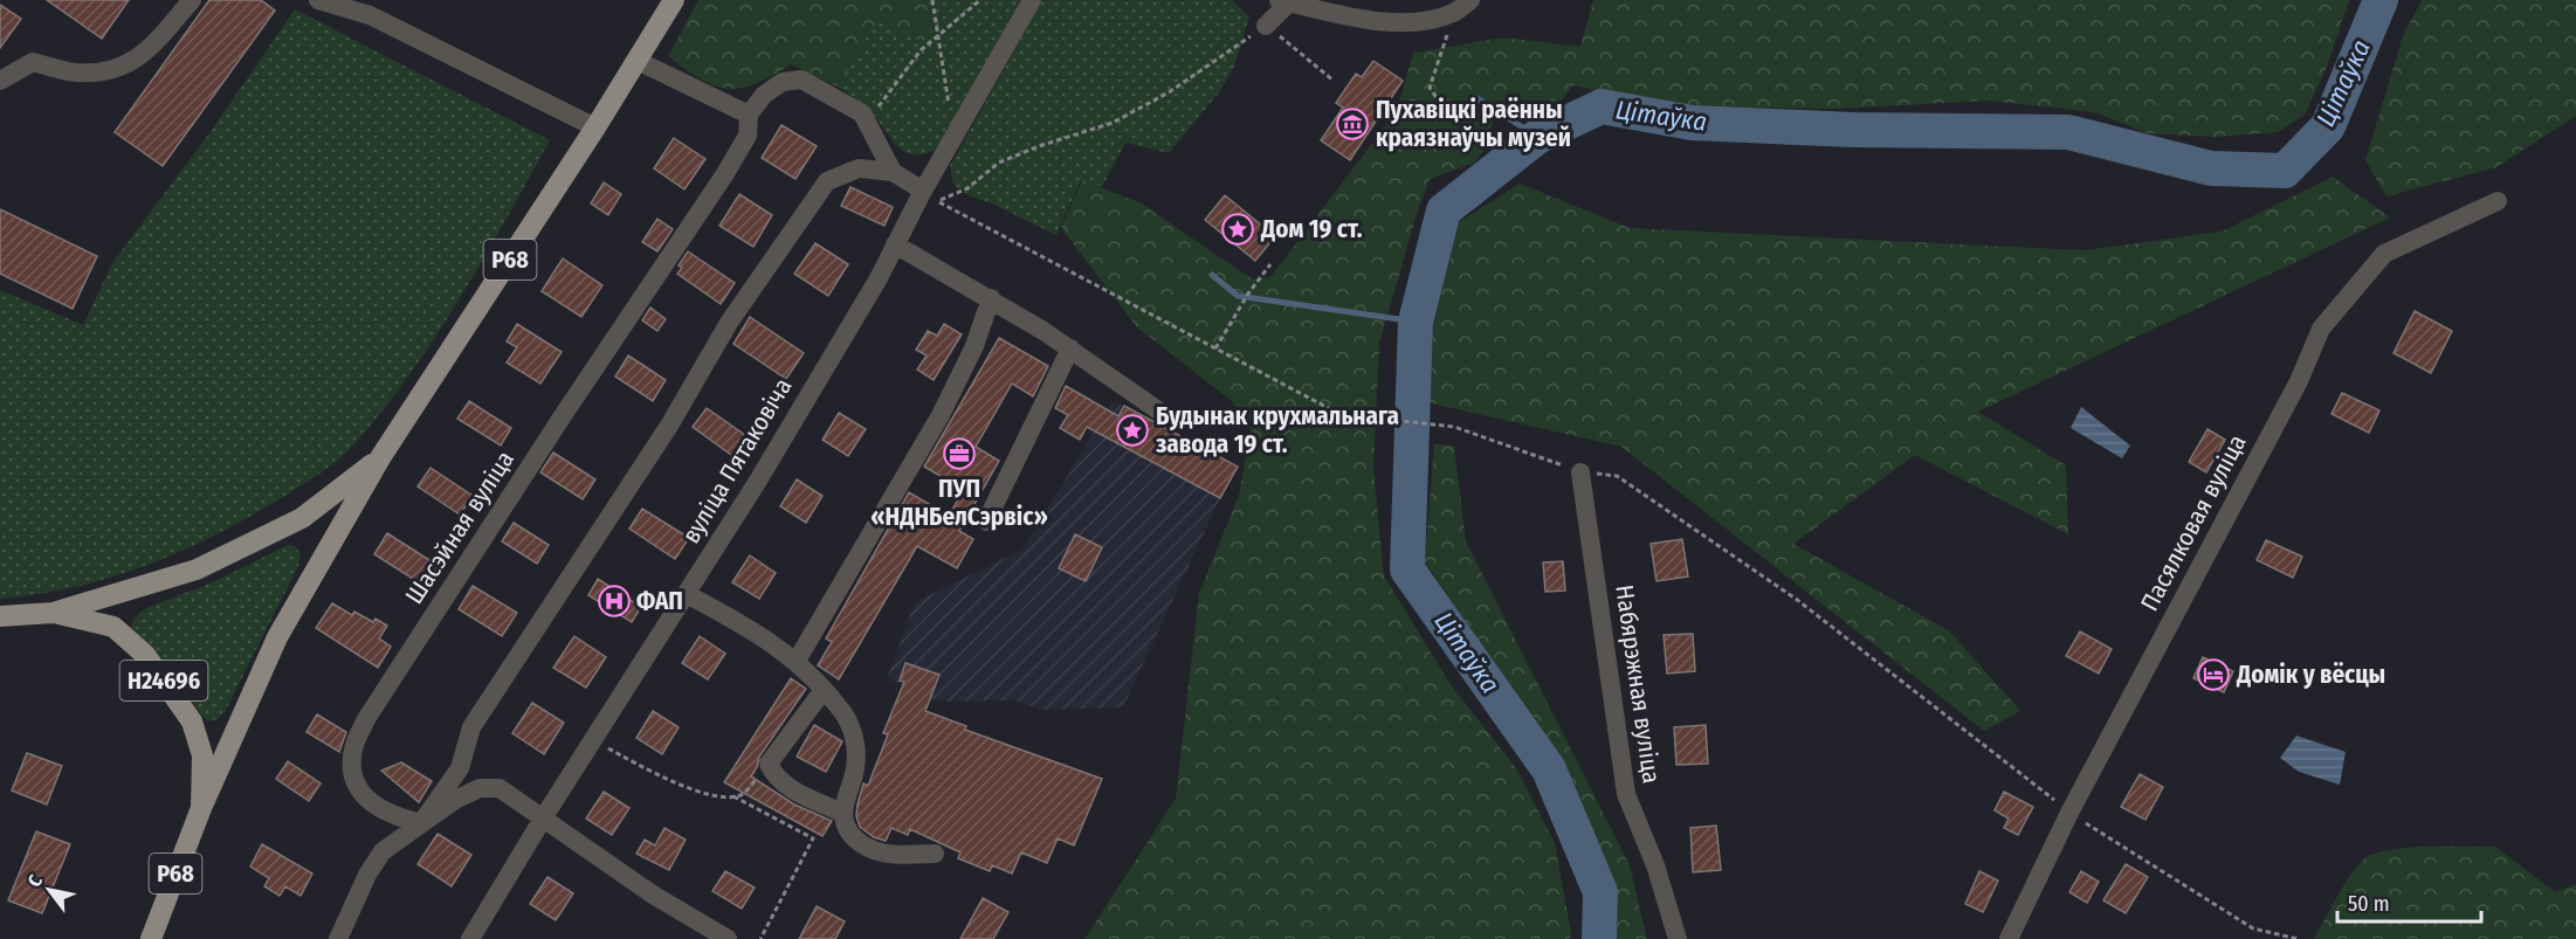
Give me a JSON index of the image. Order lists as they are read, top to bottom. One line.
{"streets":{"main road":["Р68","Н24696"],"street":["вуліца Пятаковіча","Пасялковая вуліца","Шасэйная вуліца","Набярэжная вуліца"]},"crossings":[["Р68","Н24696"]],"water":["Цітаўка"],"places":{"museum":["Пухавіцкі раённы краязнаўчы музей"],"place":["Дом 19 ст.","Будынак крухмальнага завода 19 ст."],"office":["ПУП «НДНБелСэрвіс»"],"hospital":["ФАП"],"hotel":["Домік у вёсцы"]},"scale_bar":"50 m","north":"top left"}
